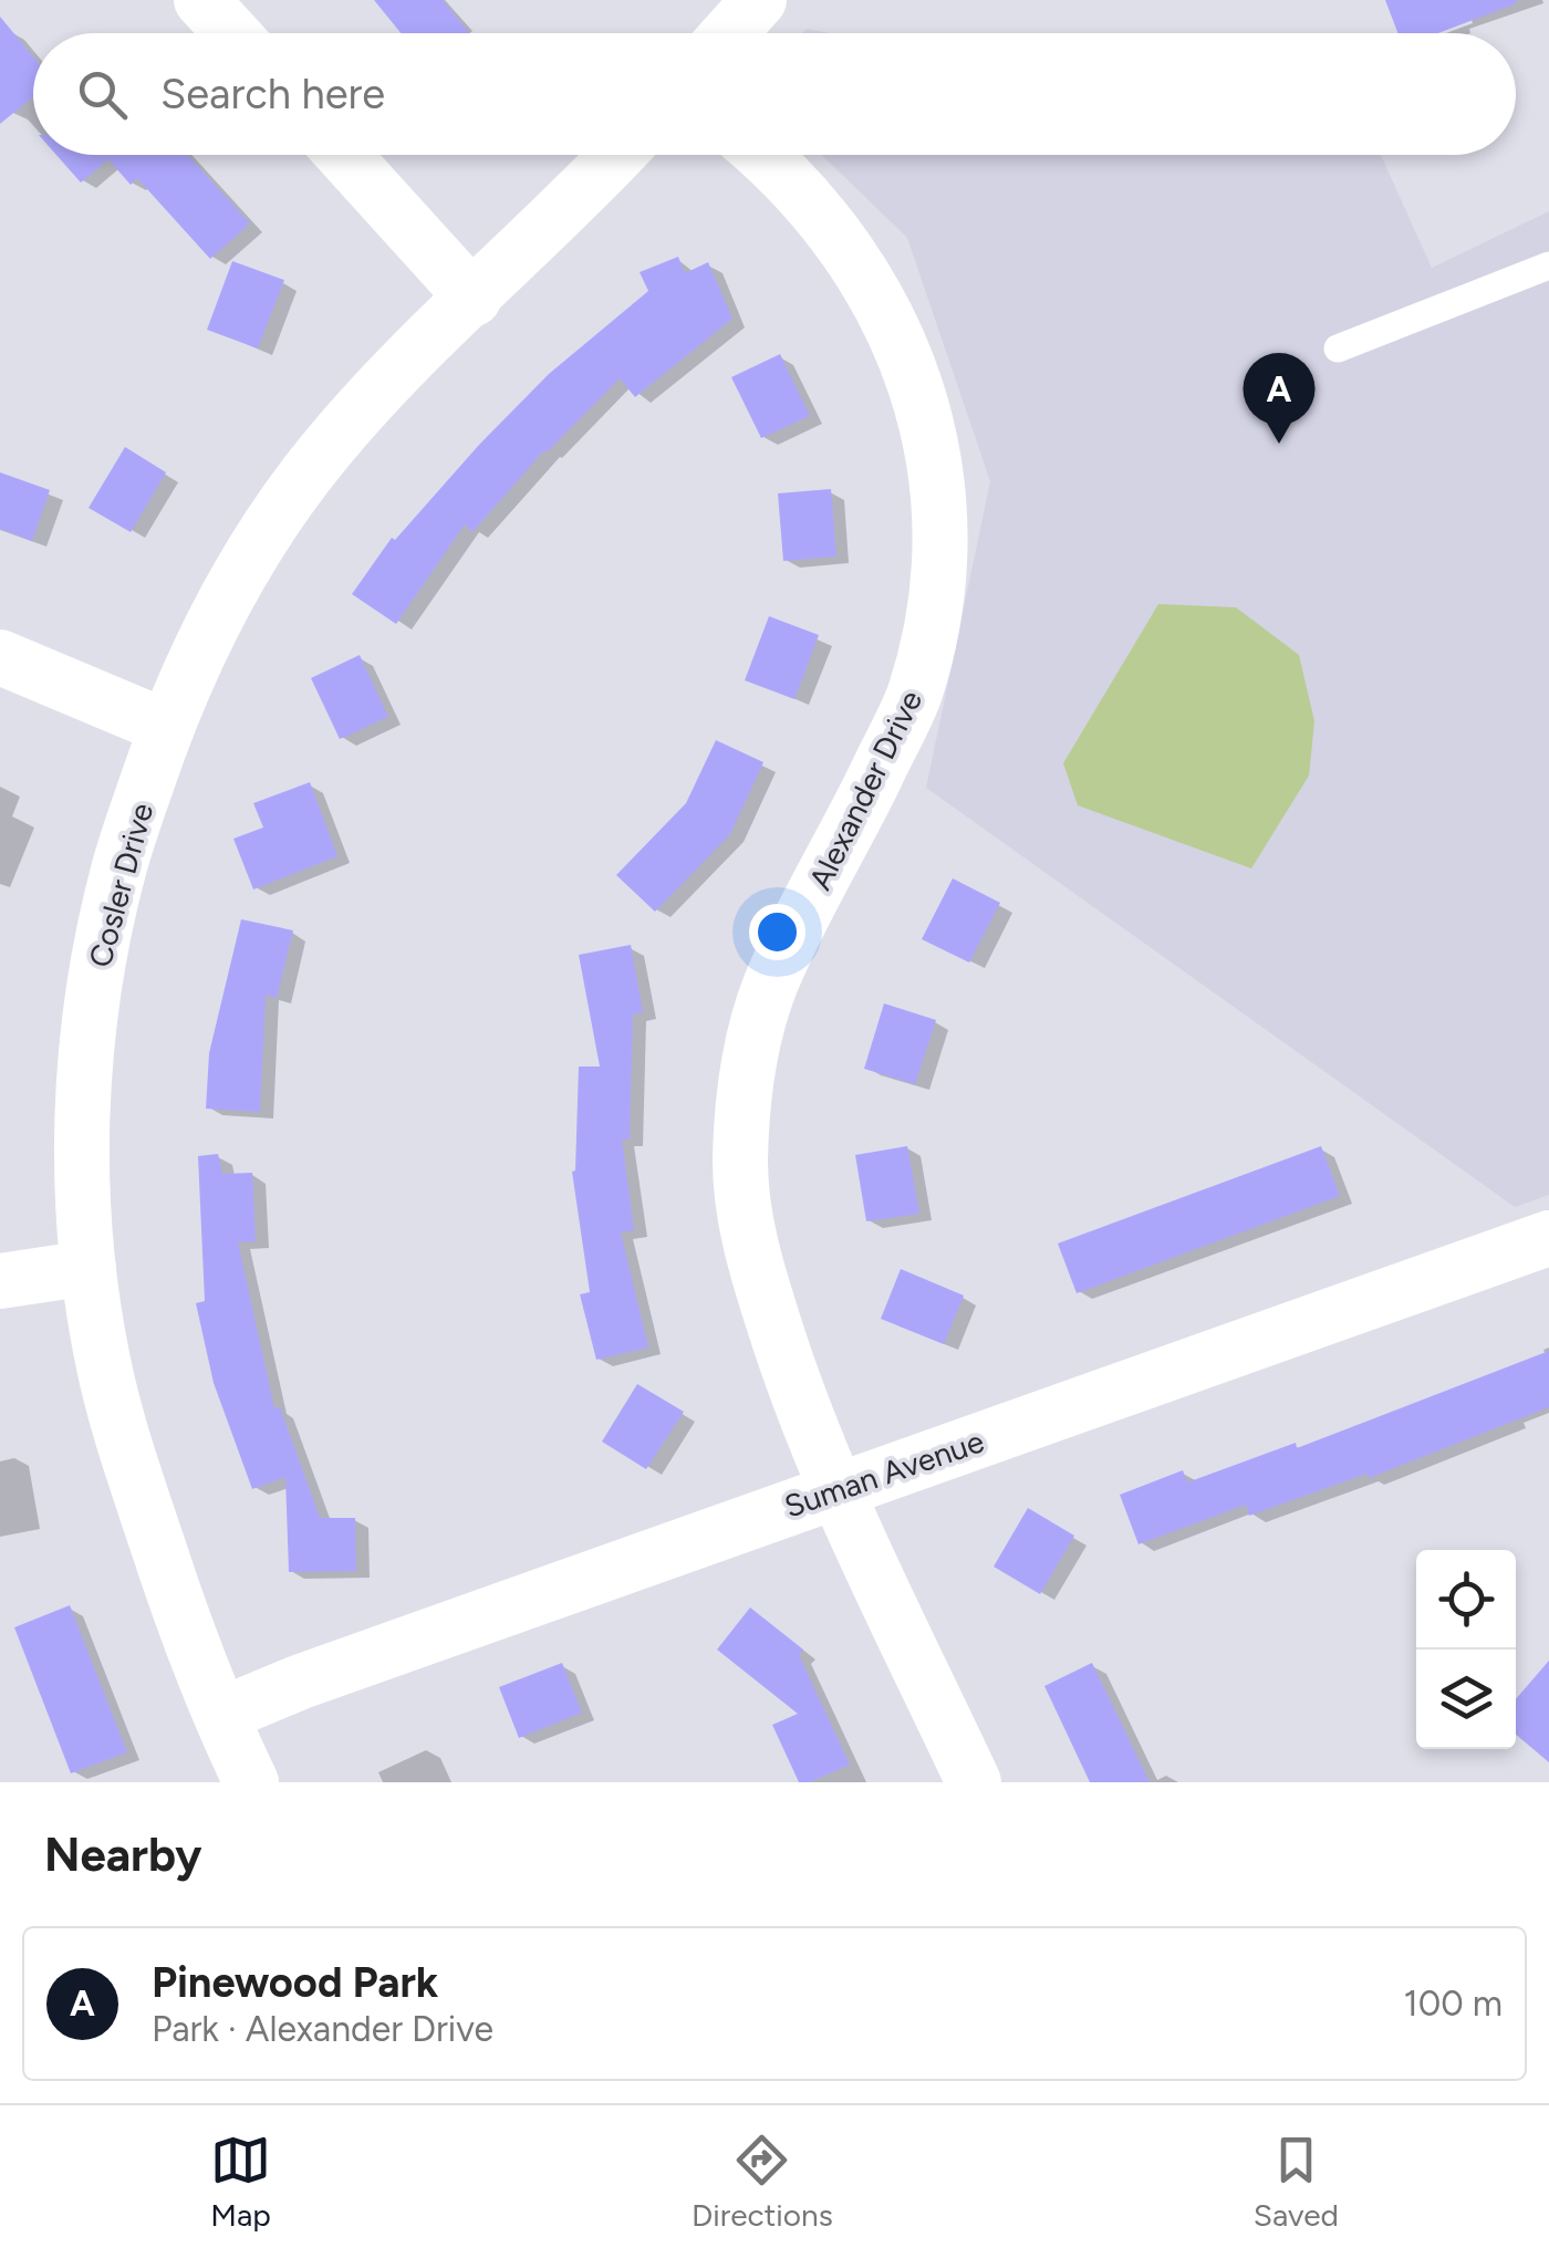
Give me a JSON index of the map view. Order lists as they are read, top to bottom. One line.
{"streets":{"street":["Alexander Drive","Cosler Drive","Suman Avenue"]},"crossings":[["Alexander Drive","Suman Avenue"],["Cosler Drive","Suman Avenue"]],"page":{"search":"Search here","pins":"A","heading":"Nearby","list":[{"mark":"A","name":"Pinewood Park","note":"Park · Alexander Drive","value":"100 m"}],"nav":["Map","Directions","Saved"]}}
